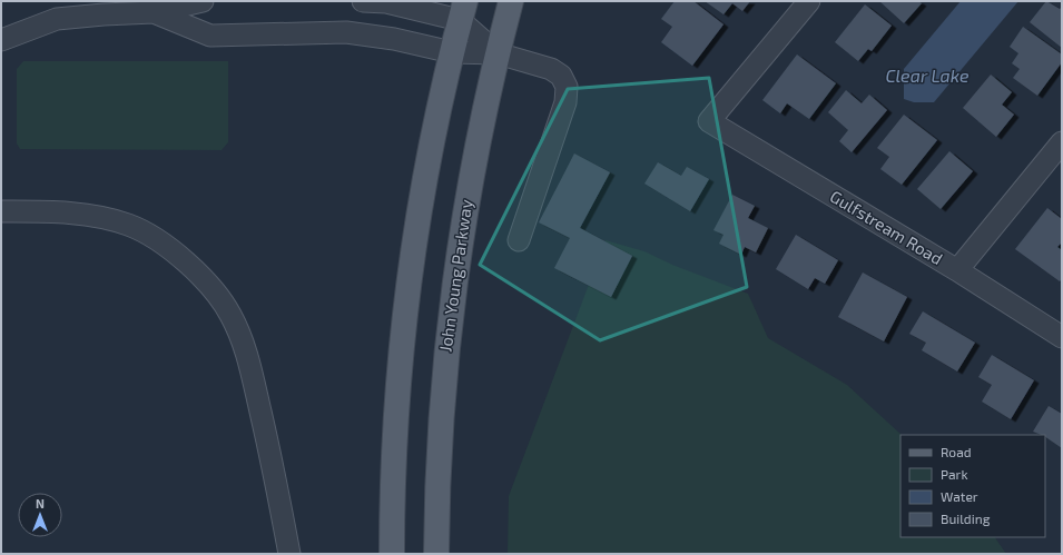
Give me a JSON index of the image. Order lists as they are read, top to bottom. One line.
{"streets":{"main road":["John Young Parkway"],"street":["Gulfstream Road"]},"water":["Clear Lake"],"legend":["Road","Park","Water","Building"],"north":"top"}
